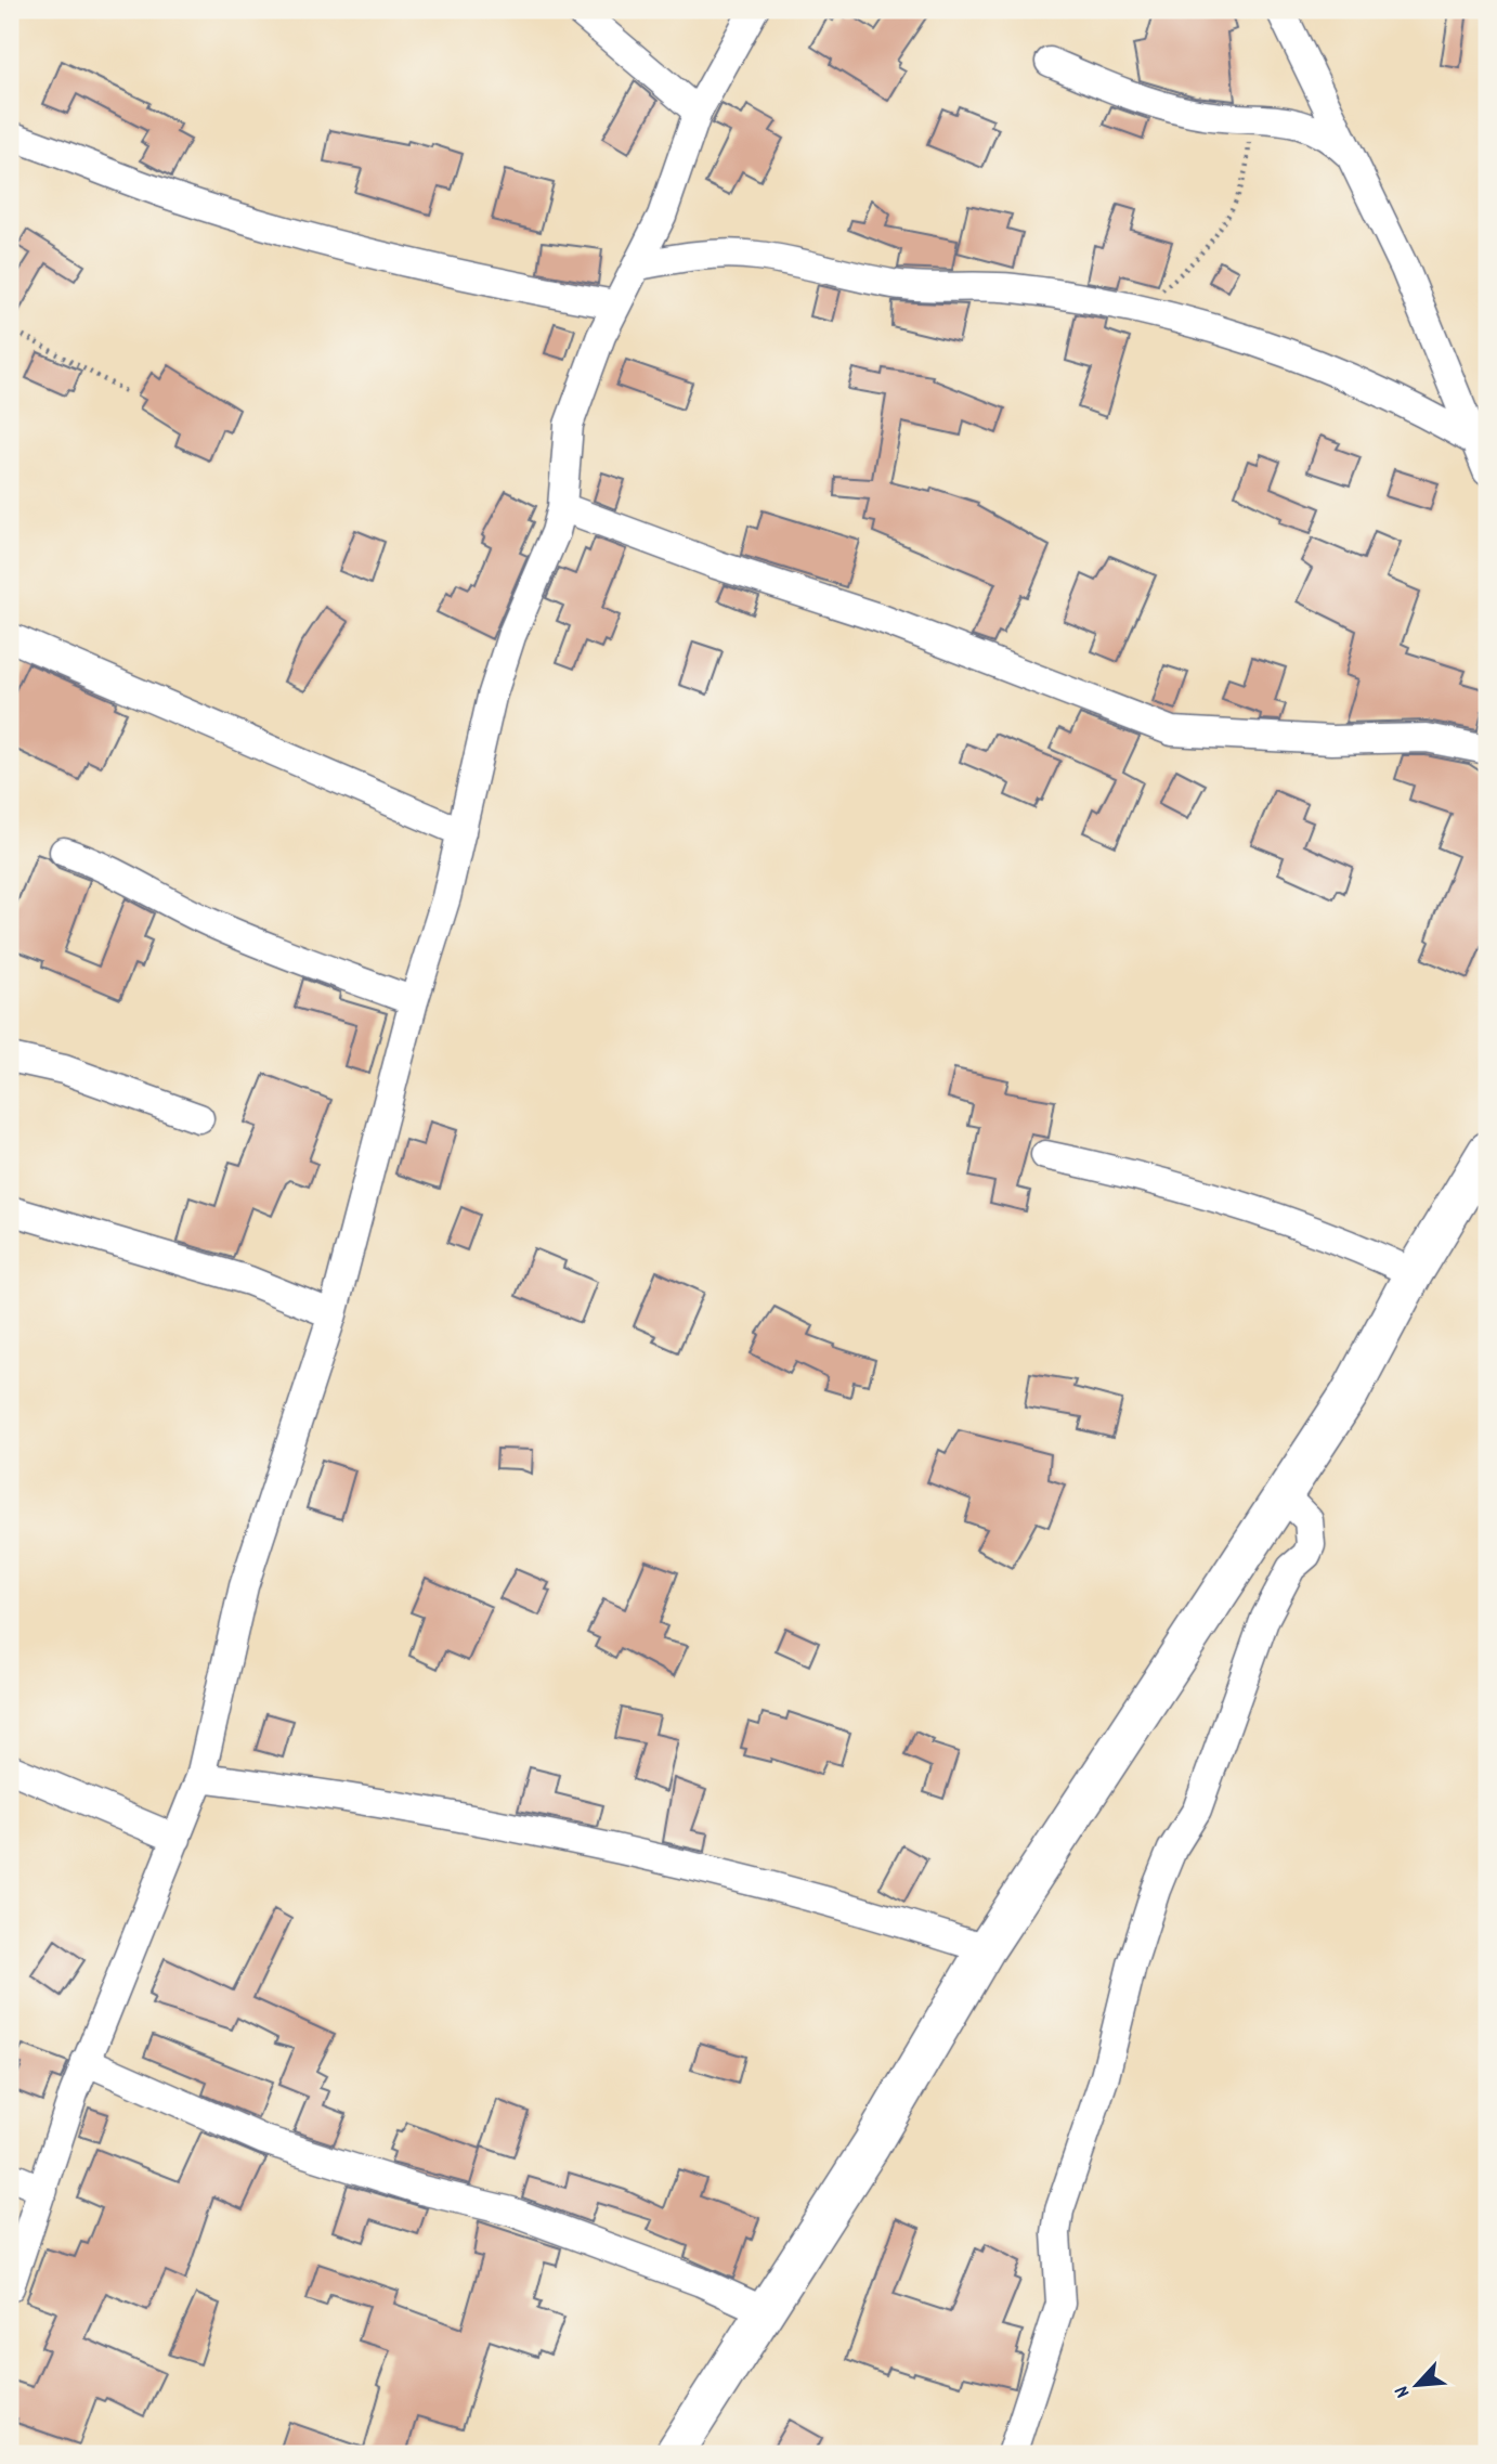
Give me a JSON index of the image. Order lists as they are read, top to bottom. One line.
{"north":"bottom left"}
